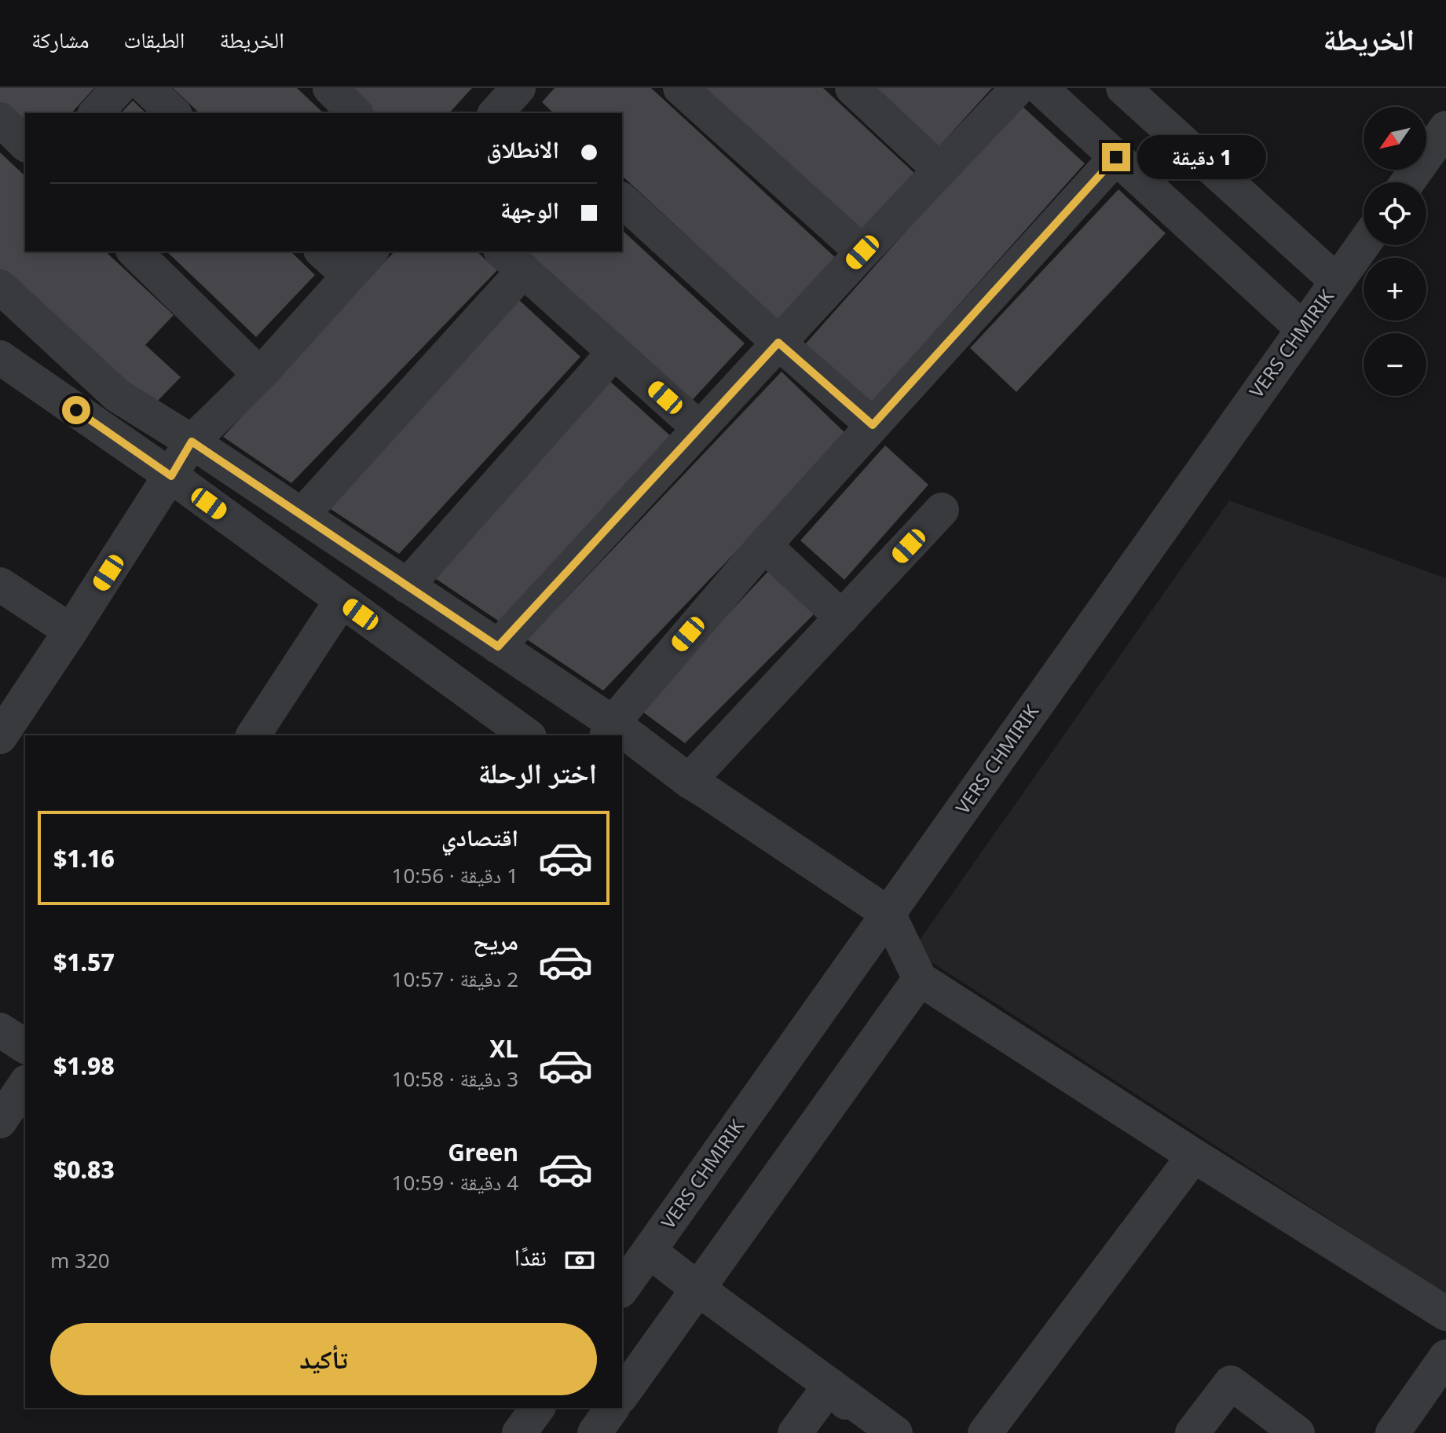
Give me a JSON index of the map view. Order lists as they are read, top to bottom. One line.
{"streets":{"street":["VERS CHMIRIK"]},"north":"bottom left","page":{"header":"الخريطة","nav":["الخريطة","الطبقات","مشاركة"],"map_buttons":["+","−"],"banner":["الانطلاق","الوجهة"],"bubble":"1 دقيقة","heading":"اختر الرحلة","list":[{"name":"اقتصادي","note":"1 دقيقة · 10:56","value":"$1.16"},{"name":"مريح","note":"2 دقيقة · 10:57","value":"$1.57"},{"name":"XL","note":"3 دقيقة · 10:58","value":"$1.98"},{"name":"Green","note":"4 دقيقة · 10:59","value":"$0.83"}],"pay":["نقدًا","320 m"],"buttons":"تأكيد"}}
